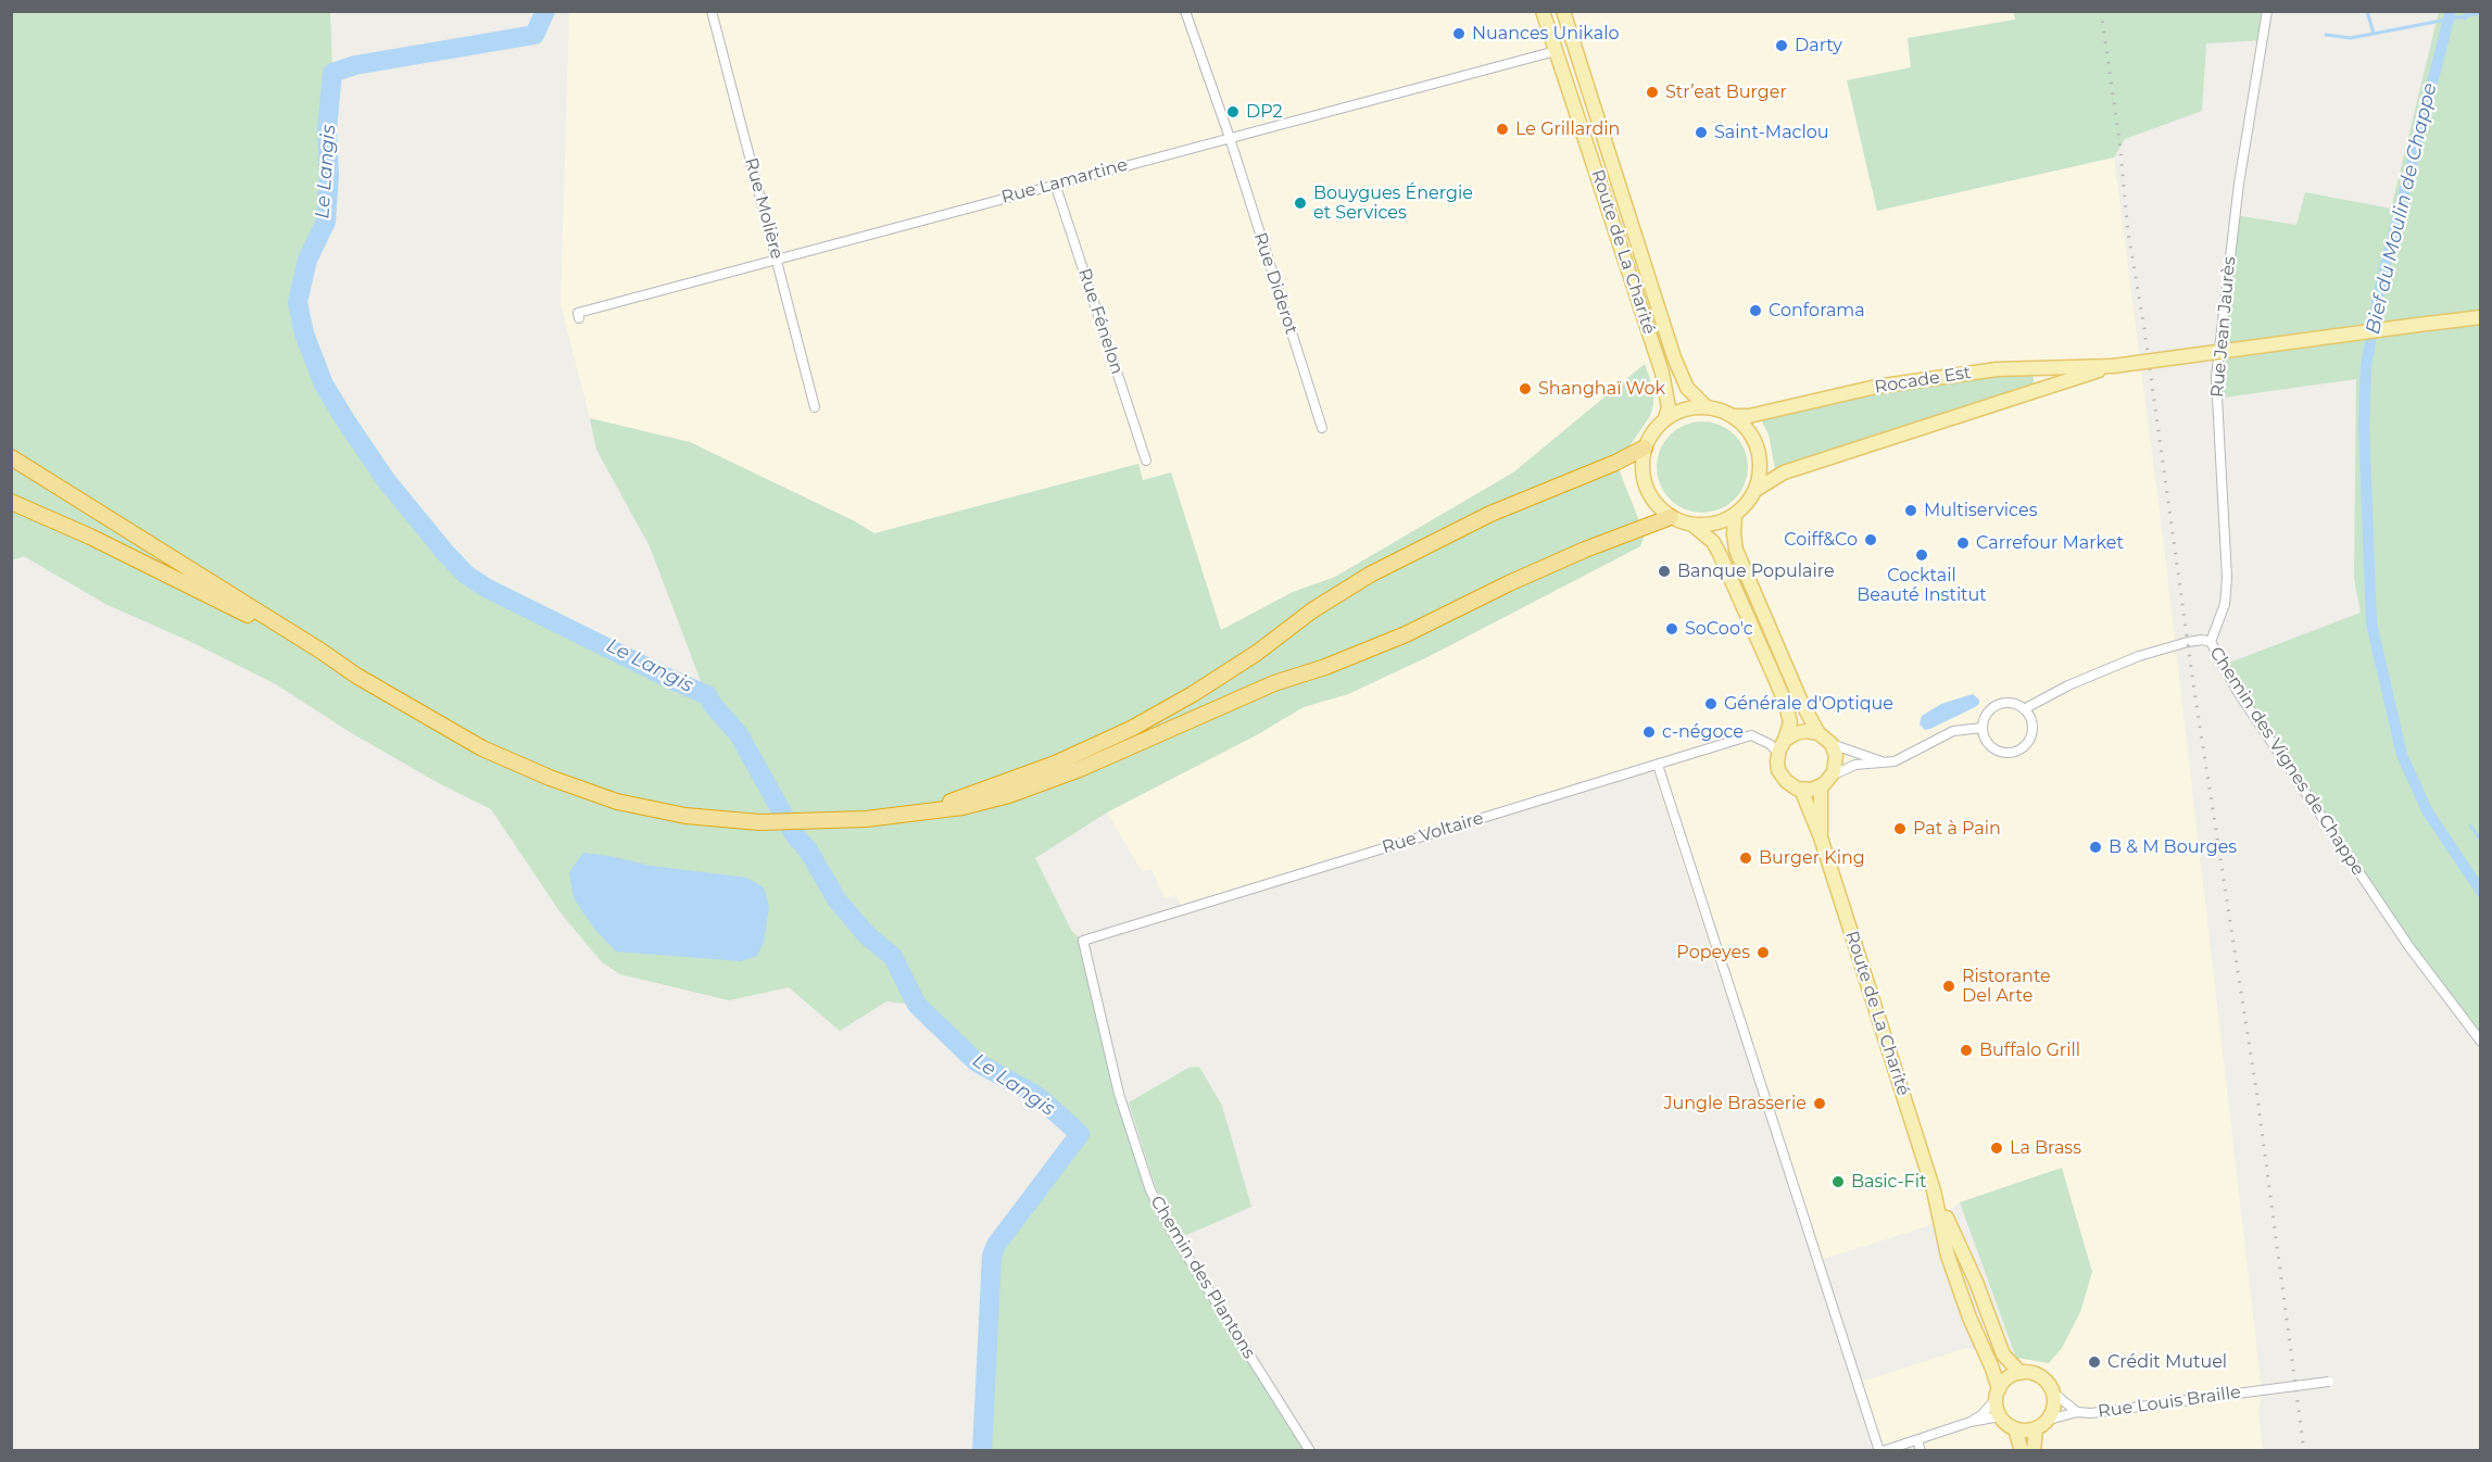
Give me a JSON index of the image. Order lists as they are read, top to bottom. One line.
{"streets":{"main road":["Route de La Charité","Rocade Est"],"street":["Rue Lamartine","Rue Molière","Rue Diderot","Rue Fénelon","Rue Jean Jaurès","Chemin des Vignes de Chappe","Rue Voltaire","Chemin des Plantons","Rue Louis Braille"]},"crossings":[["Rue Lamartine","Rue Molière"],["Rue Lamartine","Route de La Charité"],["Rue Lamartine","Rue Diderot"],["Rue Lamartine","Rue Fénelon"],["Route de La Charité","Rocade Est"],["Route de La Charité","Rue Voltaire"],["Route de La Charité","Rue Louis Braille"],["Rue Jean Jaurès","Chemin des Vignes de Chappe"],["Rue Voltaire","Chemin des Plantons"]],"water":["Le Langis","Bief du Moulin de Chappe"],"places":["Nuances Unikalo","Darty","Str’eat Burger","DP2","Le Grillardin","Saint-Maclou","Bouygues Énergie et Services","Conforama","Shanghaï Wok","Multiservices","Coiff&Co","Carrefour Market","Cocktail Beauté Institut","Banque Populaire","SoCoo'c","Générale d'Optique","c-négoce","Pat à Pain","B & M Bourges","Burger King","Popeyes","Ristorante Del Arte","Buffalo Grill","Jungle Brasserie","La Brass","Basic-Fit","Crédit Mutuel"]}
